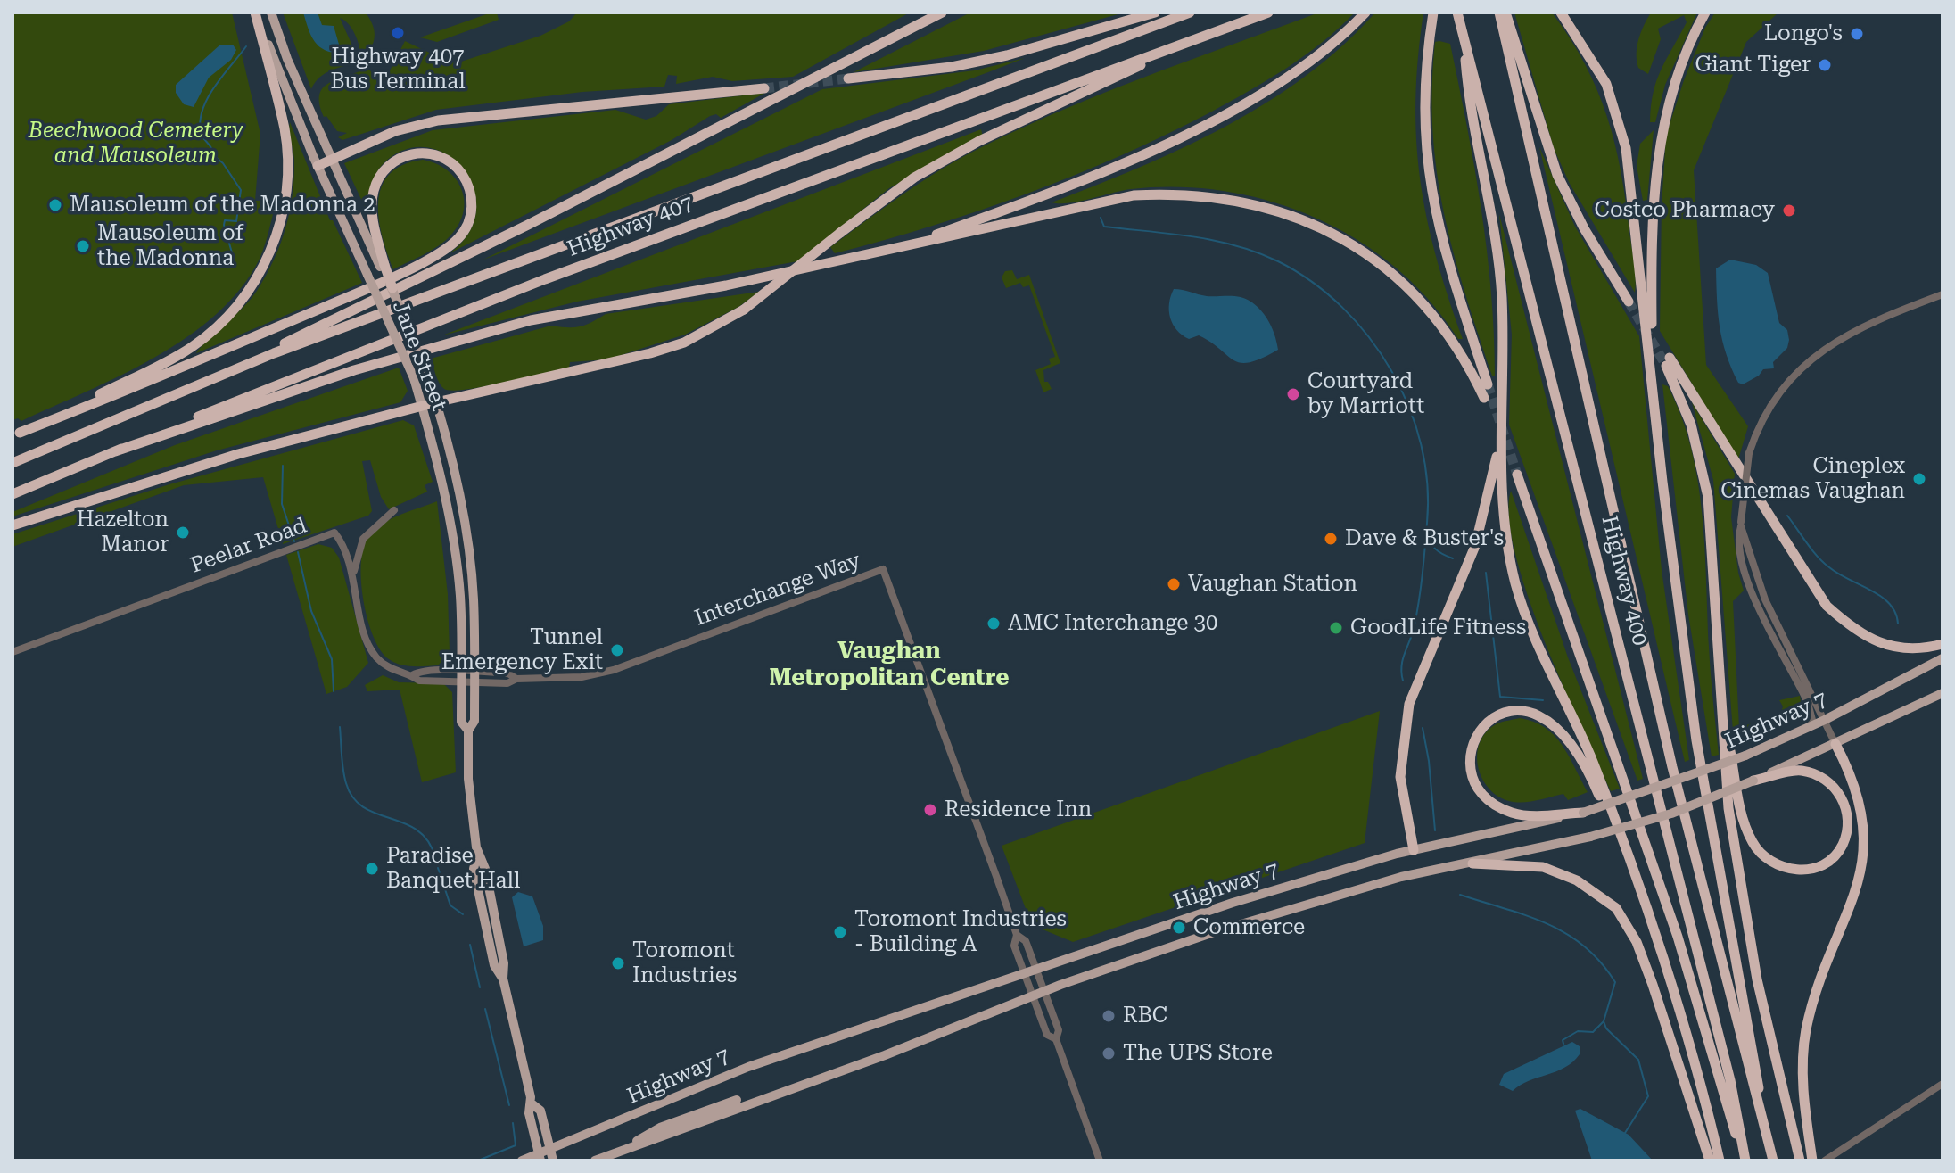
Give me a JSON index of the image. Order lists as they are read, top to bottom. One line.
{"streets":{"highway":["Highway 407","Highway 400"],"main road":["Jane Street","Highway 7"],"street":["Peelar Road","Interchange Way"]},"crossings":[["Jane Street","Peelar Road"],["Jane Street","Interchange Way"],["Jane Street","Highway 7"],["Peelar Road","Interchange Way"],["Interchange Way","Highway 7"]],"districts":["Vaughan Metropolitan Centre"],"parks":["Beechwood Cemetery and Mausoleum"],"places":["Highway 407 Bus Terminal","Longo's","Giant Tiger","Mausoleum of the Madonna 2","Costco Pharmacy","Mausoleum of the Madonna","Courtyard by Marriott","Cineplex Cinemas Vaughan","Hazelton Manor","Dave & Buster's","Vaughan Station","AMC Interchange 30","GoodLife Fitness","Tunnel Emergency Exit","Residence Inn","Paradise Banquet Hall","Commerce","Toromont Industries - Building A","Toromont Industries","RBC","The UPS Store"]}
